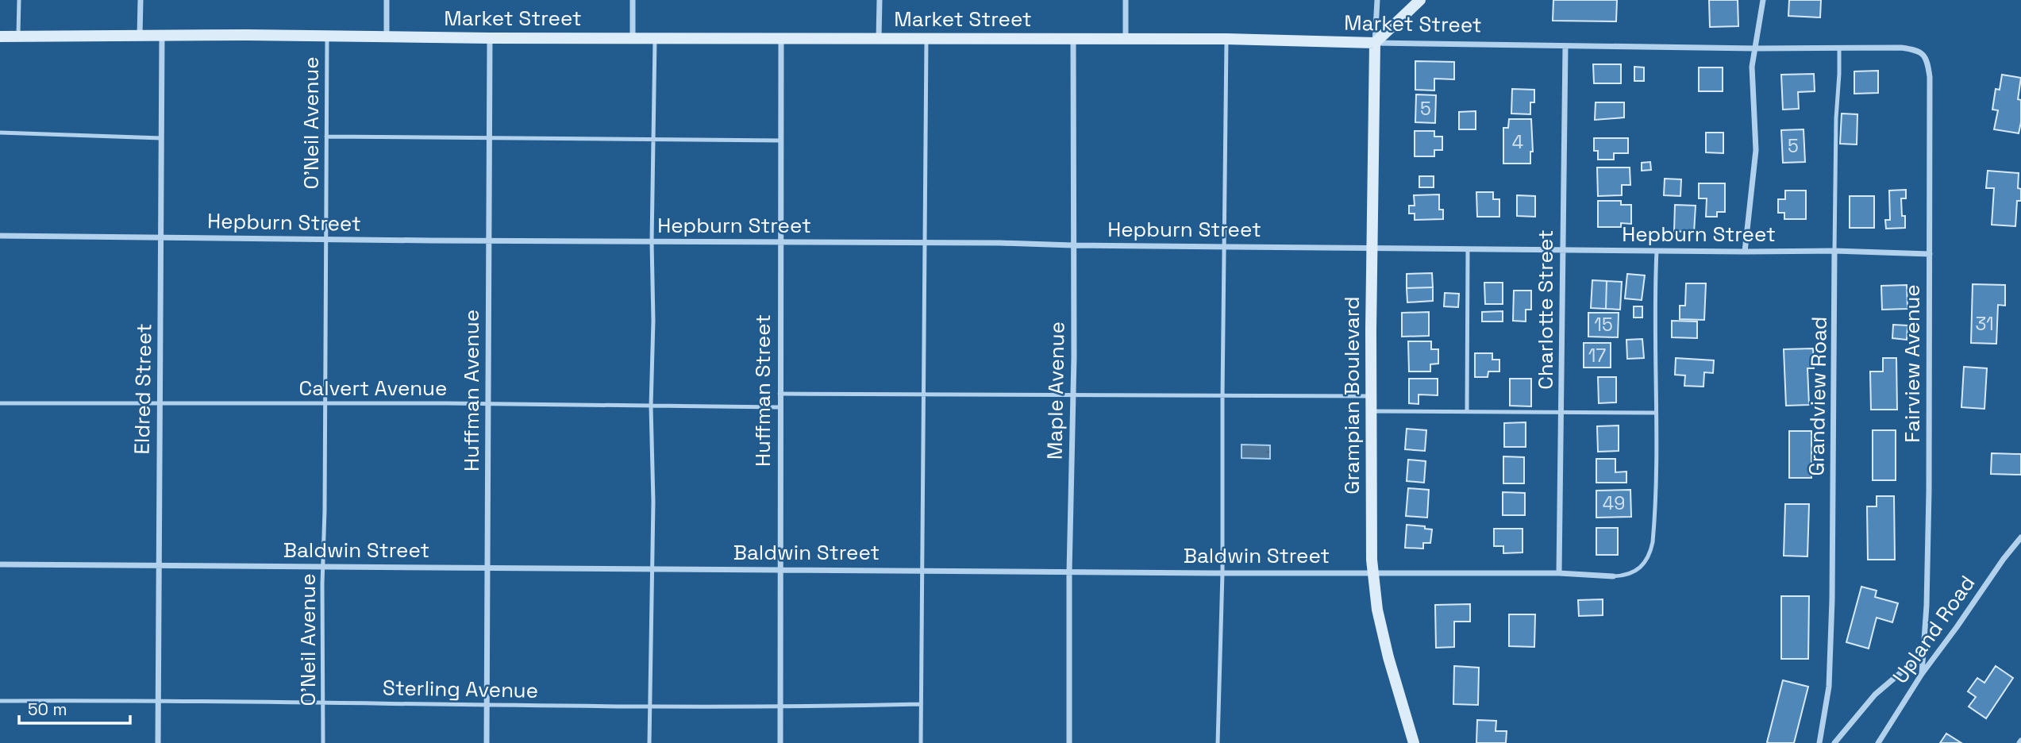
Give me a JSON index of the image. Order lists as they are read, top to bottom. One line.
{"streets":{"main road":["Market Street","Grampian Boulevard"],"street":["Hepburn Street","Charlotte Street","Fairview Avenue","Eldred Street","Huffman Avenue","Huffman Street","Maple Avenue","Grandview Road","Baldwin Street","Upland Road"],"lane":["O'Neil Avenue","Calvert Avenue","Sterling Avenue"]},"crossings":[["Market Street","O'Neil Avenue"],["Market Street","Charlotte Street"],["Market Street","Fairview Avenue"],["Market Street","Eldred Street"],["Market Street","Huffman Avenue"],["Market Street","Huffman Street"],["Market Street","Maple Avenue"],["Market Street","Grampian Boulevard"],["Market Street","Grandview Road"],["O'Neil Avenue","Hepburn Street"],["O'Neil Avenue","Calvert Avenue"],["O'Neil Avenue","Baldwin Street"],["O'Neil Avenue","Sterling Avenue"],["Hepburn Street","Charlotte Street"],["Hepburn Street","Fairview Avenue"],["Hepburn Street","Eldred Street"],["Hepburn Street","Huffman Avenue"],["Hepburn Street","Huffman Street"],["Hepburn Street","Maple Avenue"],["Hepburn Street","Grampian Boulevard"],["Hepburn Street","Grandview Road"],["Charlotte Street","Baldwin Street"],["Fairview Avenue","Upland Road"],["Calvert Avenue","Eldred Street"],["Calvert Avenue","Huffman Avenue"],["Calvert Avenue","Huffman Street"],["Eldred Street","Baldwin Street"],["Eldred Street","Sterling Avenue"],["Huffman Avenue","Baldwin Street"],["Huffman Avenue","Sterling Avenue"],["Huffman Street","Baldwin Street"],["Huffman Street","Sterling Avenue"],["Maple Avenue","Baldwin Street"],["Grampian Boulevard","Baldwin Street"]],"house_numbers":["5","4","5","31","15","17","49"],"scale_bar":"50 m"}
